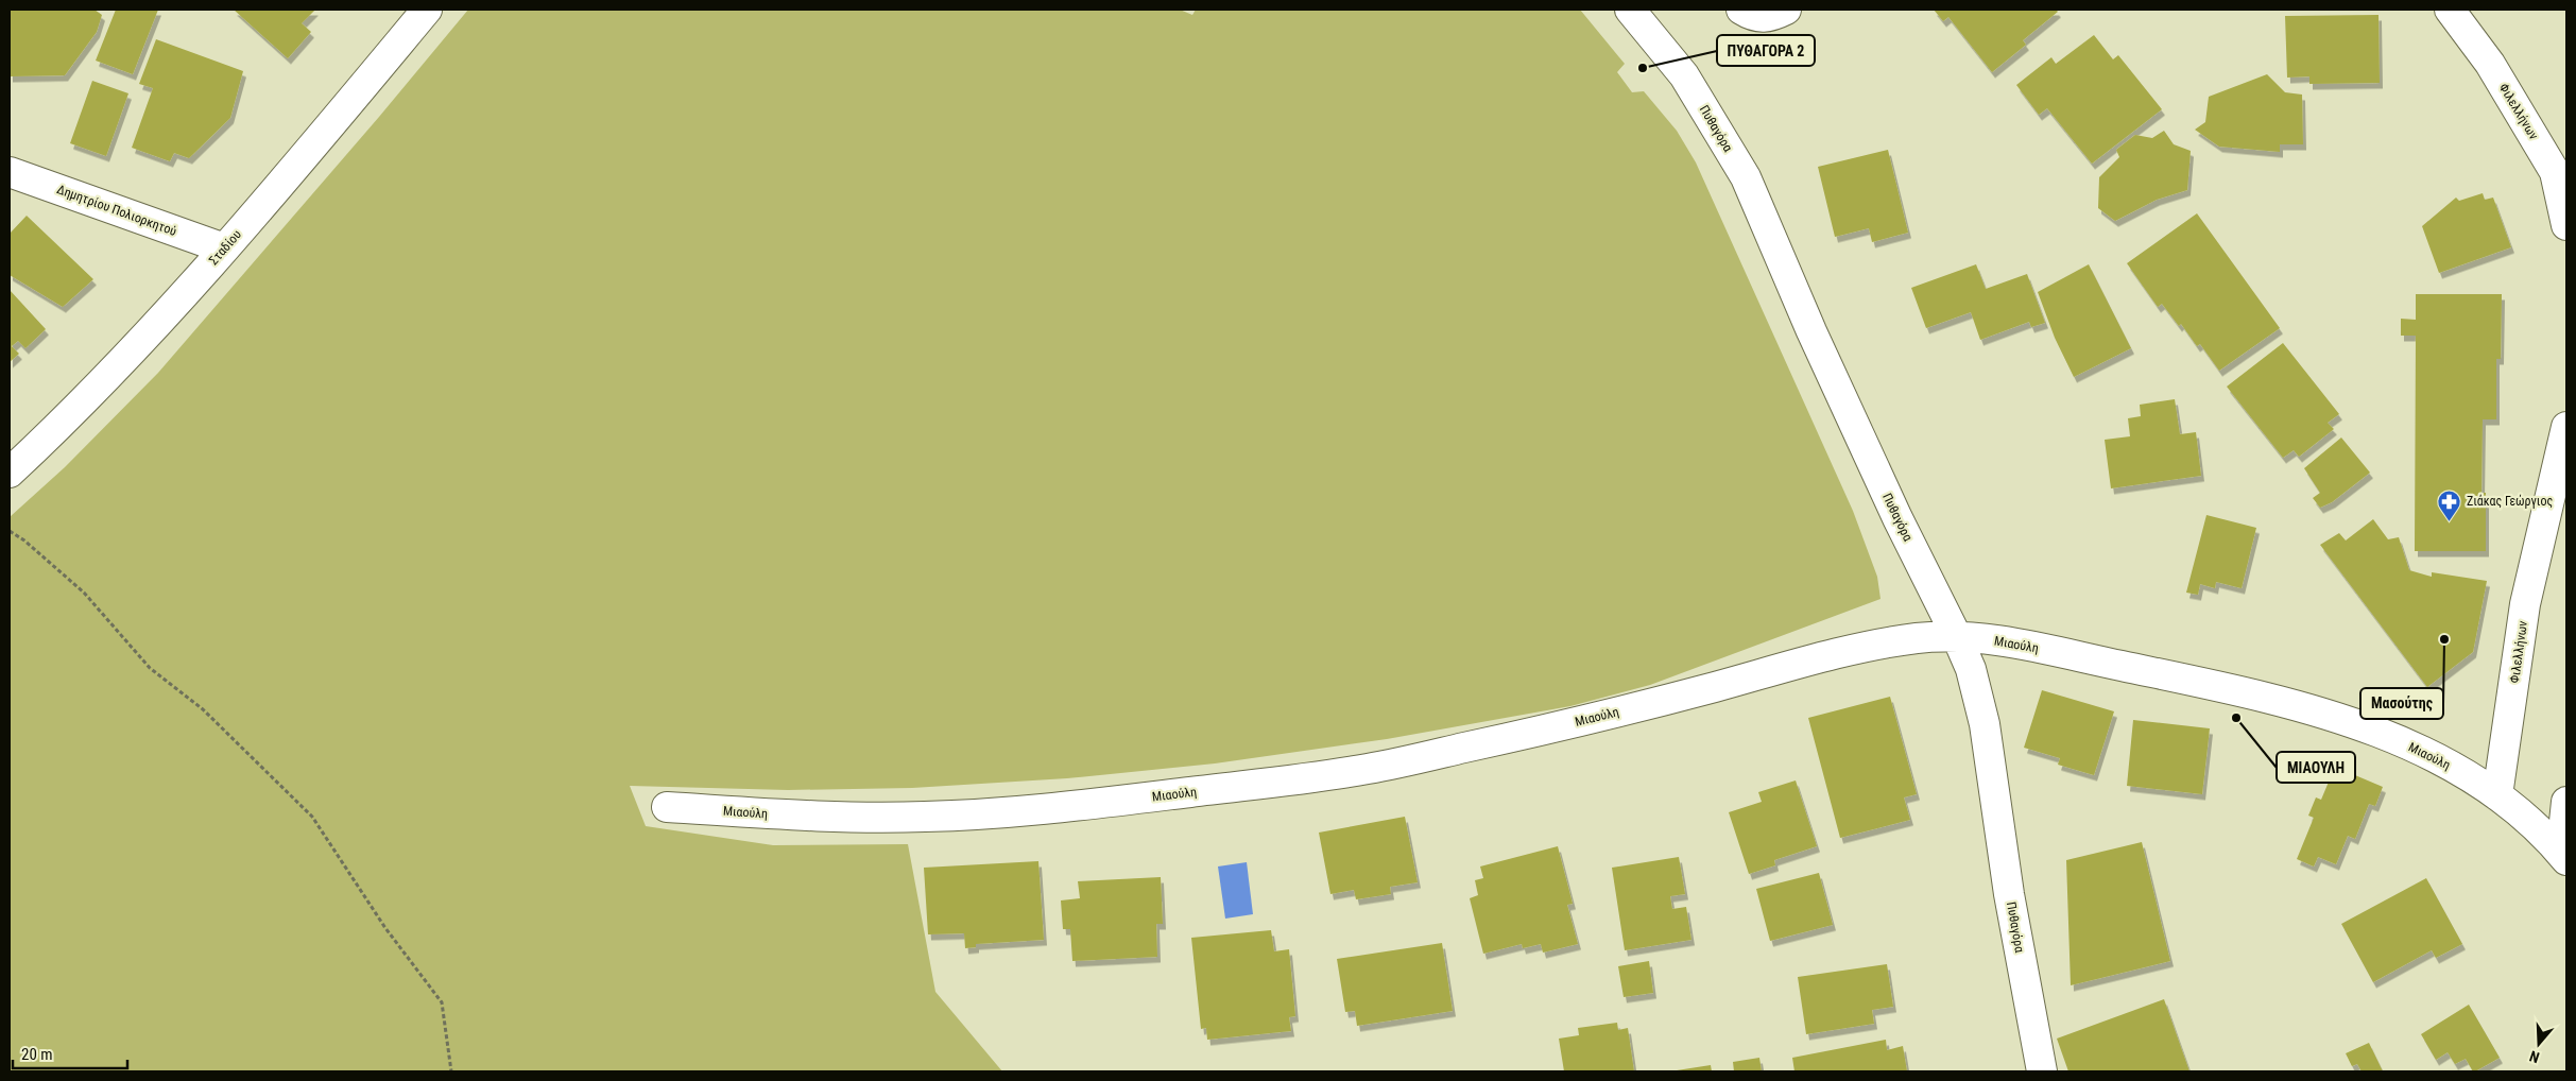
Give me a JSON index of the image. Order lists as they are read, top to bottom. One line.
{"streets":{"street":["Φιλελλήνων","Πυθαγόρα","Δημητρίου Πολιορκητού","Σταδίου","Μιαούλη"]},"crossings":[["Φιλελλήνων","Μιαούλη"],["Πυθαγόρα","Μιαούλη"],["Δημητρίου Πολιορκητού","Σταδίου"]],"places":{"other":["ΠΥΘΑΓΟΡΑ 2","Μασούτης","ΜΙΑΟΥΛΗ"],"pharmacy":["Ζιάκας Γεώργιος"]},"scale_bar":"20 m","north":"bottom"}
